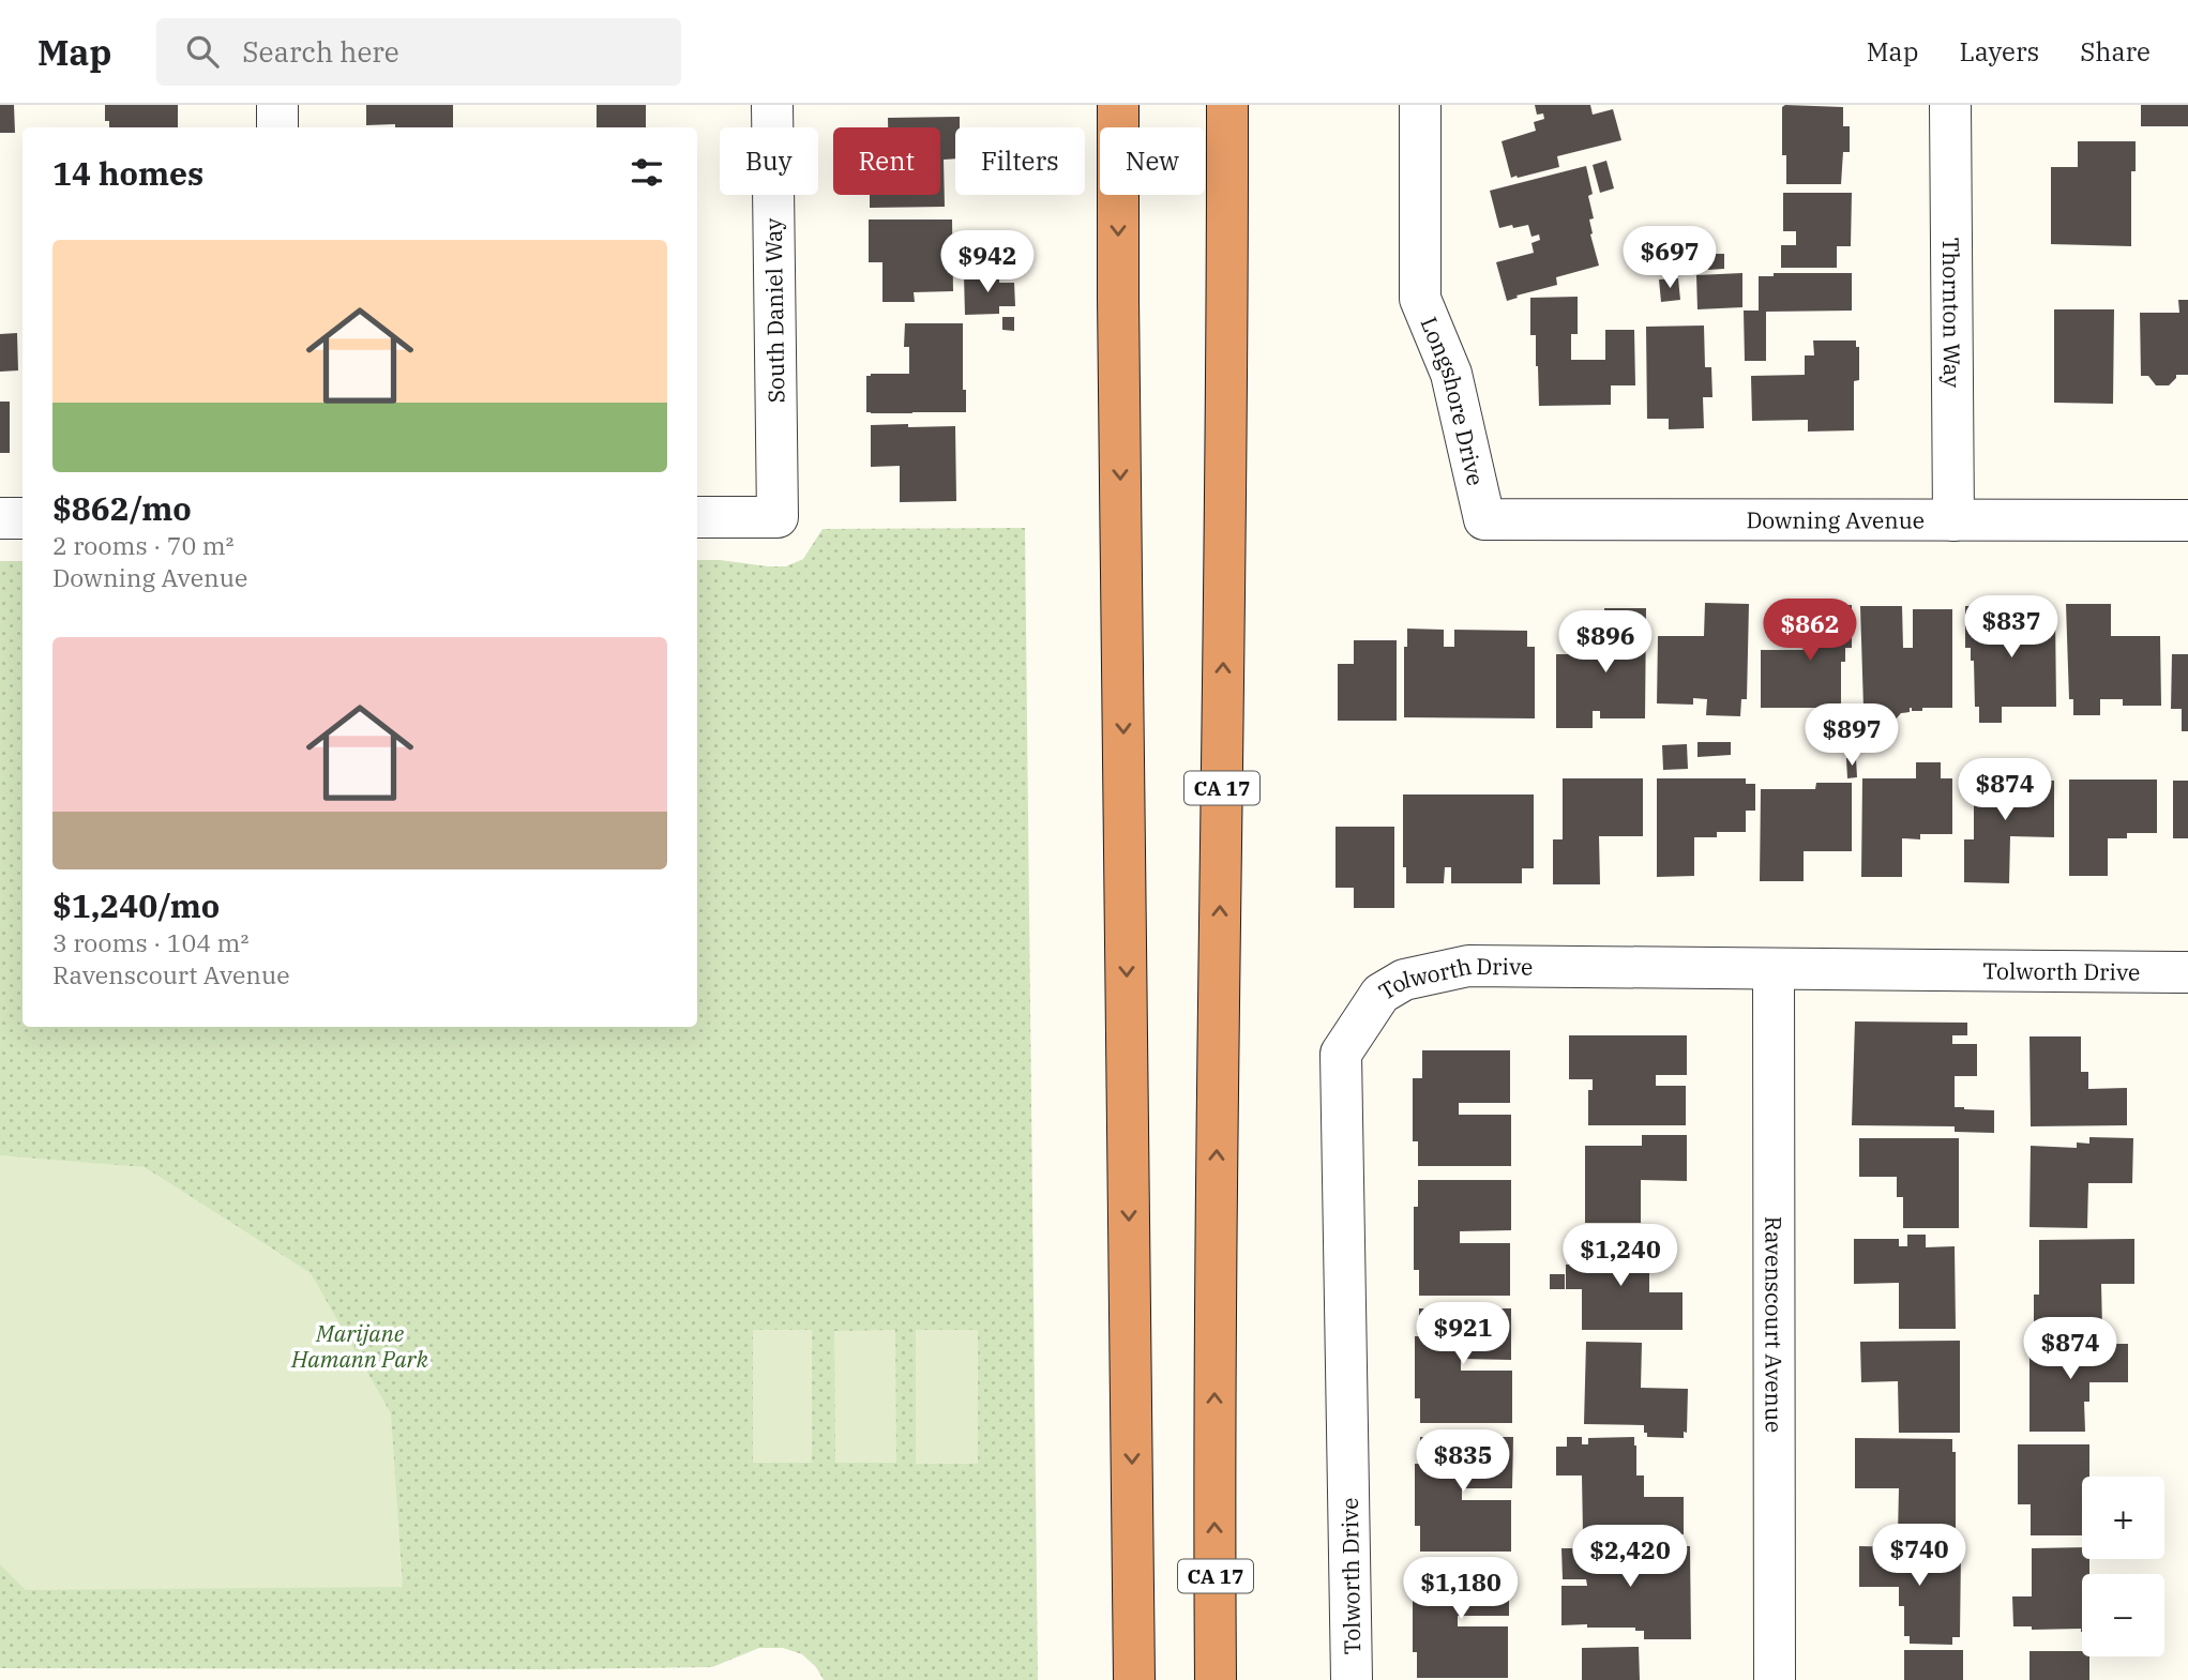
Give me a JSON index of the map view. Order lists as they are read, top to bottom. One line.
{"streets":{"highway":["CA 17"],"street":["South Daniel Way","Thornton Way","Longshore Drive","Downing Avenue","Tolworth Drive","Ravenscourt Avenue"]},"crossings":[["Thornton Way","Downing Avenue"],["Longshore Drive","Downing Avenue"],["Tolworth Drive","Ravenscourt Avenue"]],"parks":["Marijane Hamann Park"],"page":{"header":"Map","search":"Search here","nav":["Map","Layers","Share"],"chip":["Buy","Rent","Filters","New"],"heading":"14 homes","list":[{"name":"$862/mo","note":"2 rooms · 70 m² · Downing Avenue"},{"name":"$1,240/mo","note":"3 rooms · 104 m² · Ravenscourt Avenue"}],"price":["$697","$942","$837","$862","$896","$897","$874","$1,240","$921","$874","$835","$740","$2,420","$1,180"],"map_buttons":["+","−"]}}
